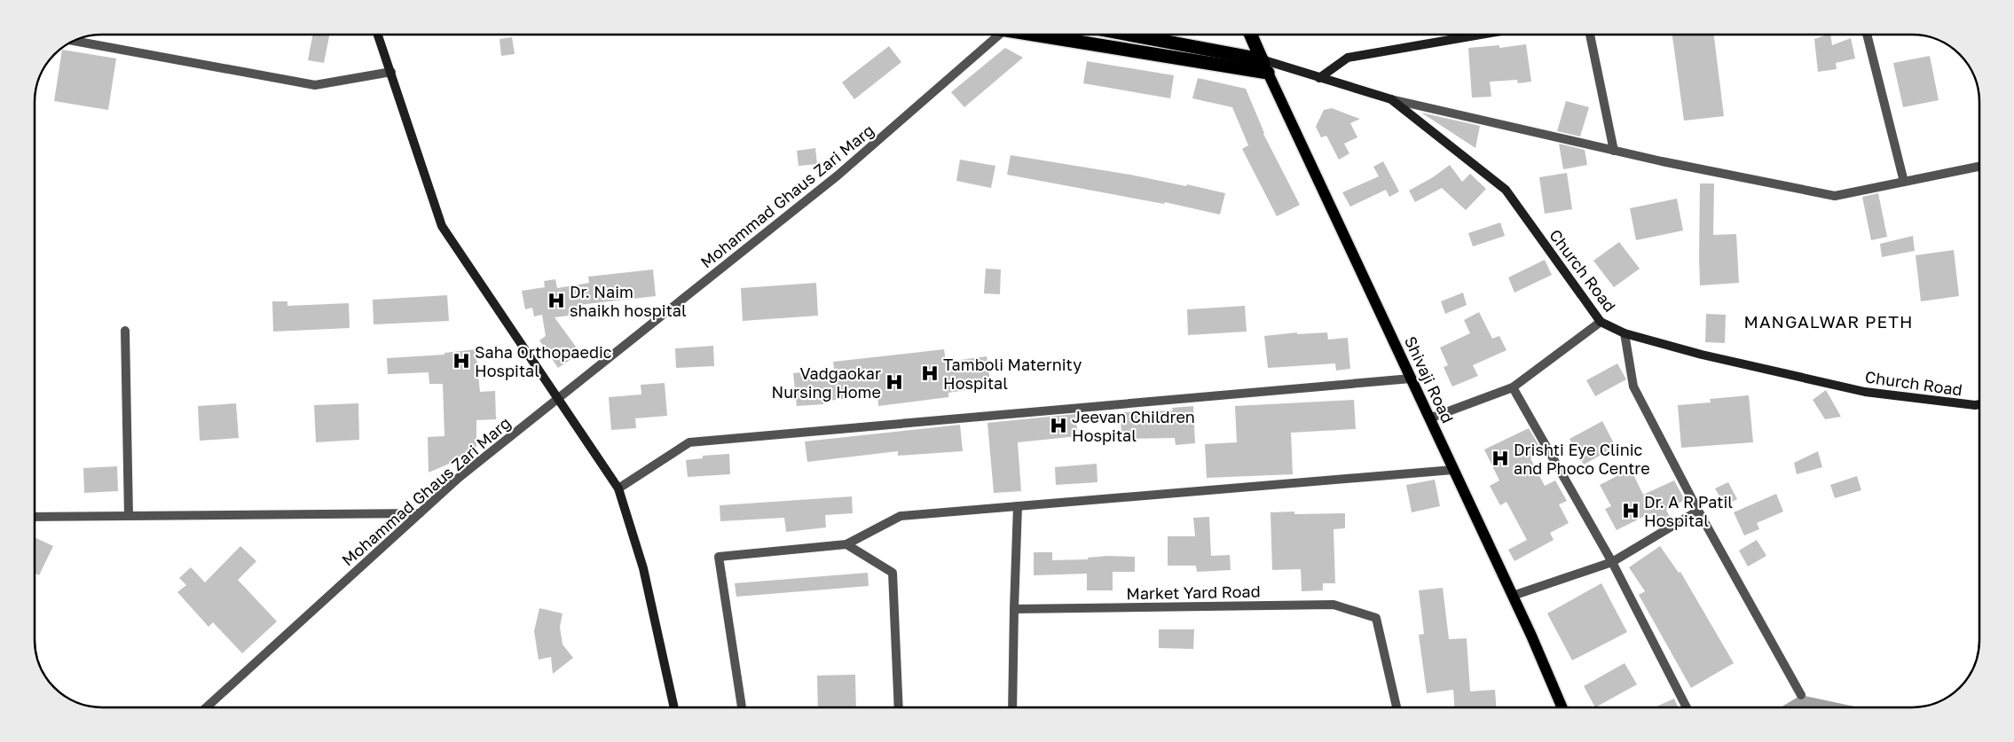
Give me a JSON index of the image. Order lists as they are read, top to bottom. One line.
{"streets":{"highway":["Shivaji Road"],"main road":["Church Road"],"street":["Mohammad Ghaus Zari Marg","Market Yard Road"]},"crossings":[["Church Road","Shivaji Road"]],"districts":["MANGALWAR PETH"],"places":{"hospital":["Dr. Naim shaikh hospital","Saha Orthopaedic Hospital","Tamboli Maternity Hospital","Vadgaokar Nursing Home","Jeevan Children Hospital","Drishti Eye Clinic and Phoco Centre","Dr. A R Patil Hospital"]}}
